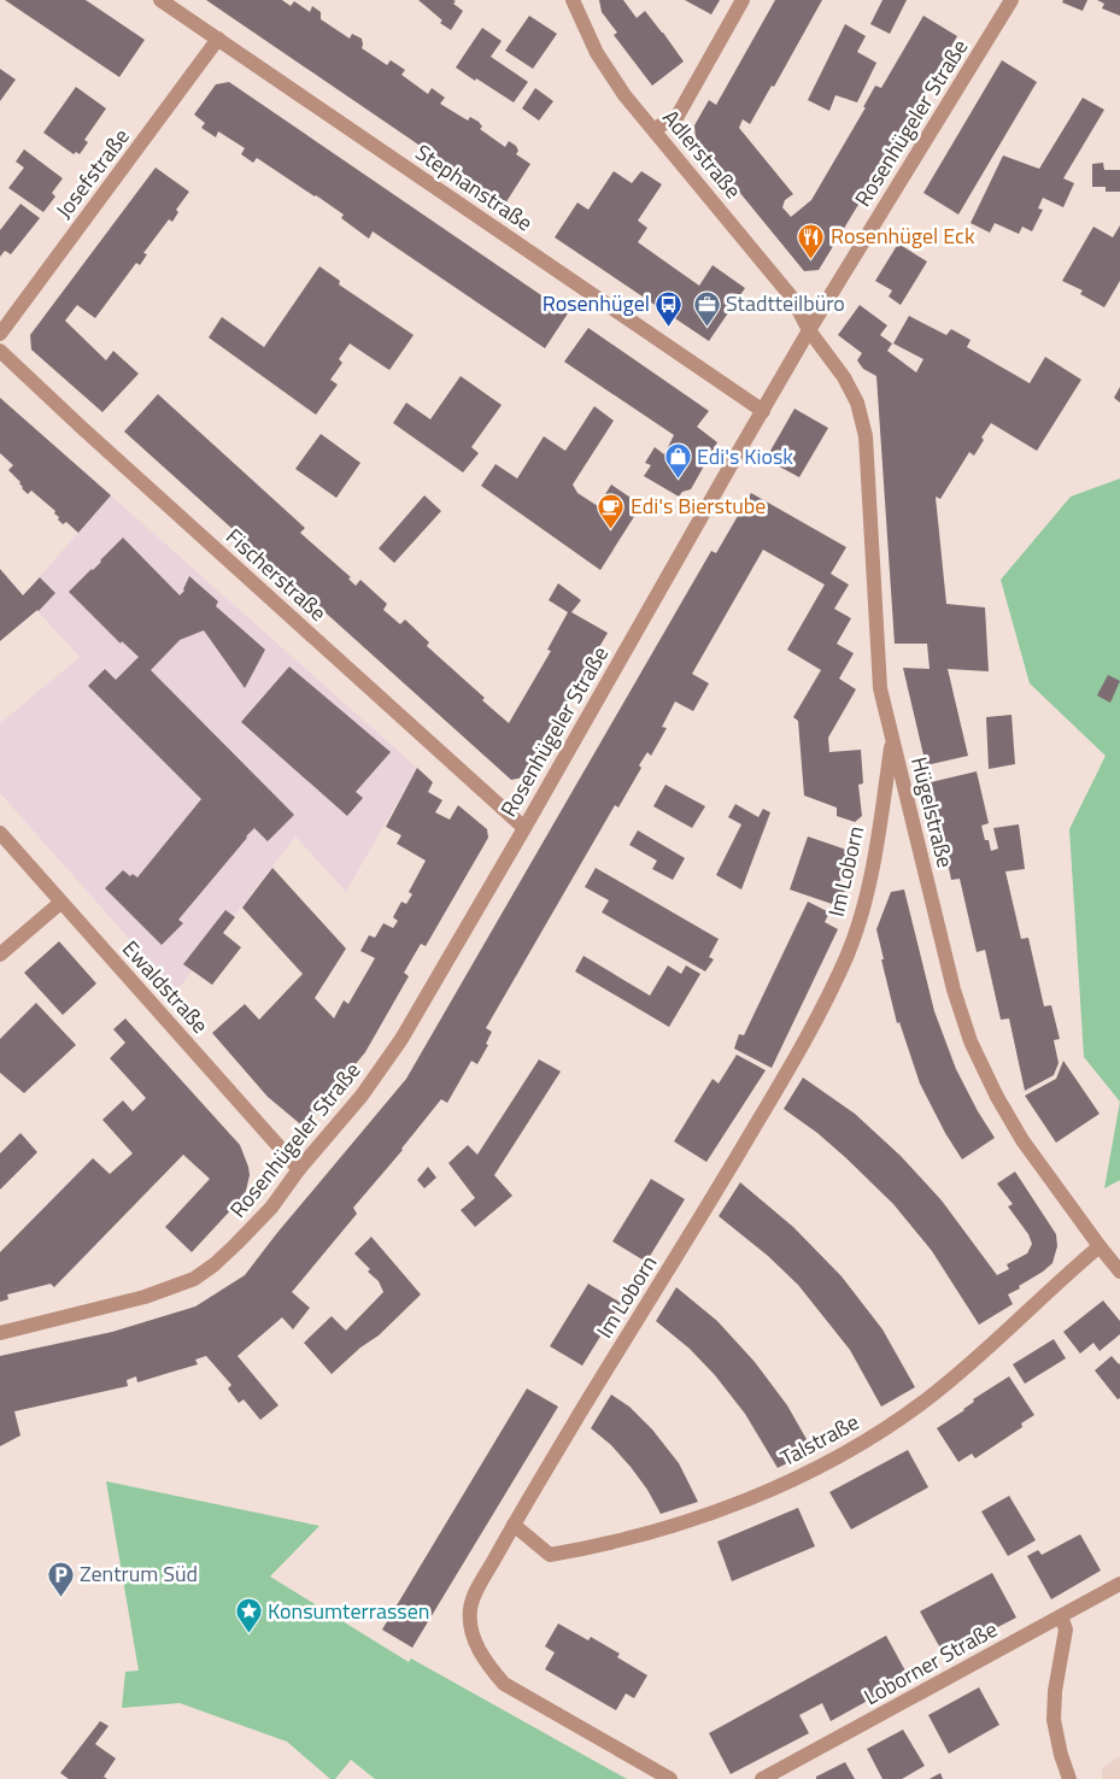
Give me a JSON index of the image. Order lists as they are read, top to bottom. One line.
{"streets":{"street":["Rosenhügeler Straße","Adlerstraße","Josefstraße","Stephanstraße","Fischerstraße","Hügelstraße","Im Loborn","Ewaldstraße","Talstraße","Loborner Straße"]},"crossings":[["Rosenhügeler Straße","Adlerstraße"],["Rosenhügeler Straße","Stephanstraße"],["Rosenhügeler Straße","Fischerstraße"],["Rosenhügeler Straße","Hügelstraße"],["Rosenhügeler Straße","Ewaldstraße"],["Adlerstraße","Hügelstraße"],["Josefstraße","Stephanstraße"],["Hügelstraße","Im Loborn"],["Hügelstraße","Talstraße"],["Im Loborn","Talstraße"]],"places":{"restaurant":["Rosenhügel Eck"],"bus stop":["Rosenhügel"],"office":["Stadtteilbüro"],"shop":["Edi's Kiosk"],"cafe":["Edi's Bierstube"],"parking":["Zentrum Süd"],"place":["Konsumterrassen"]}}
